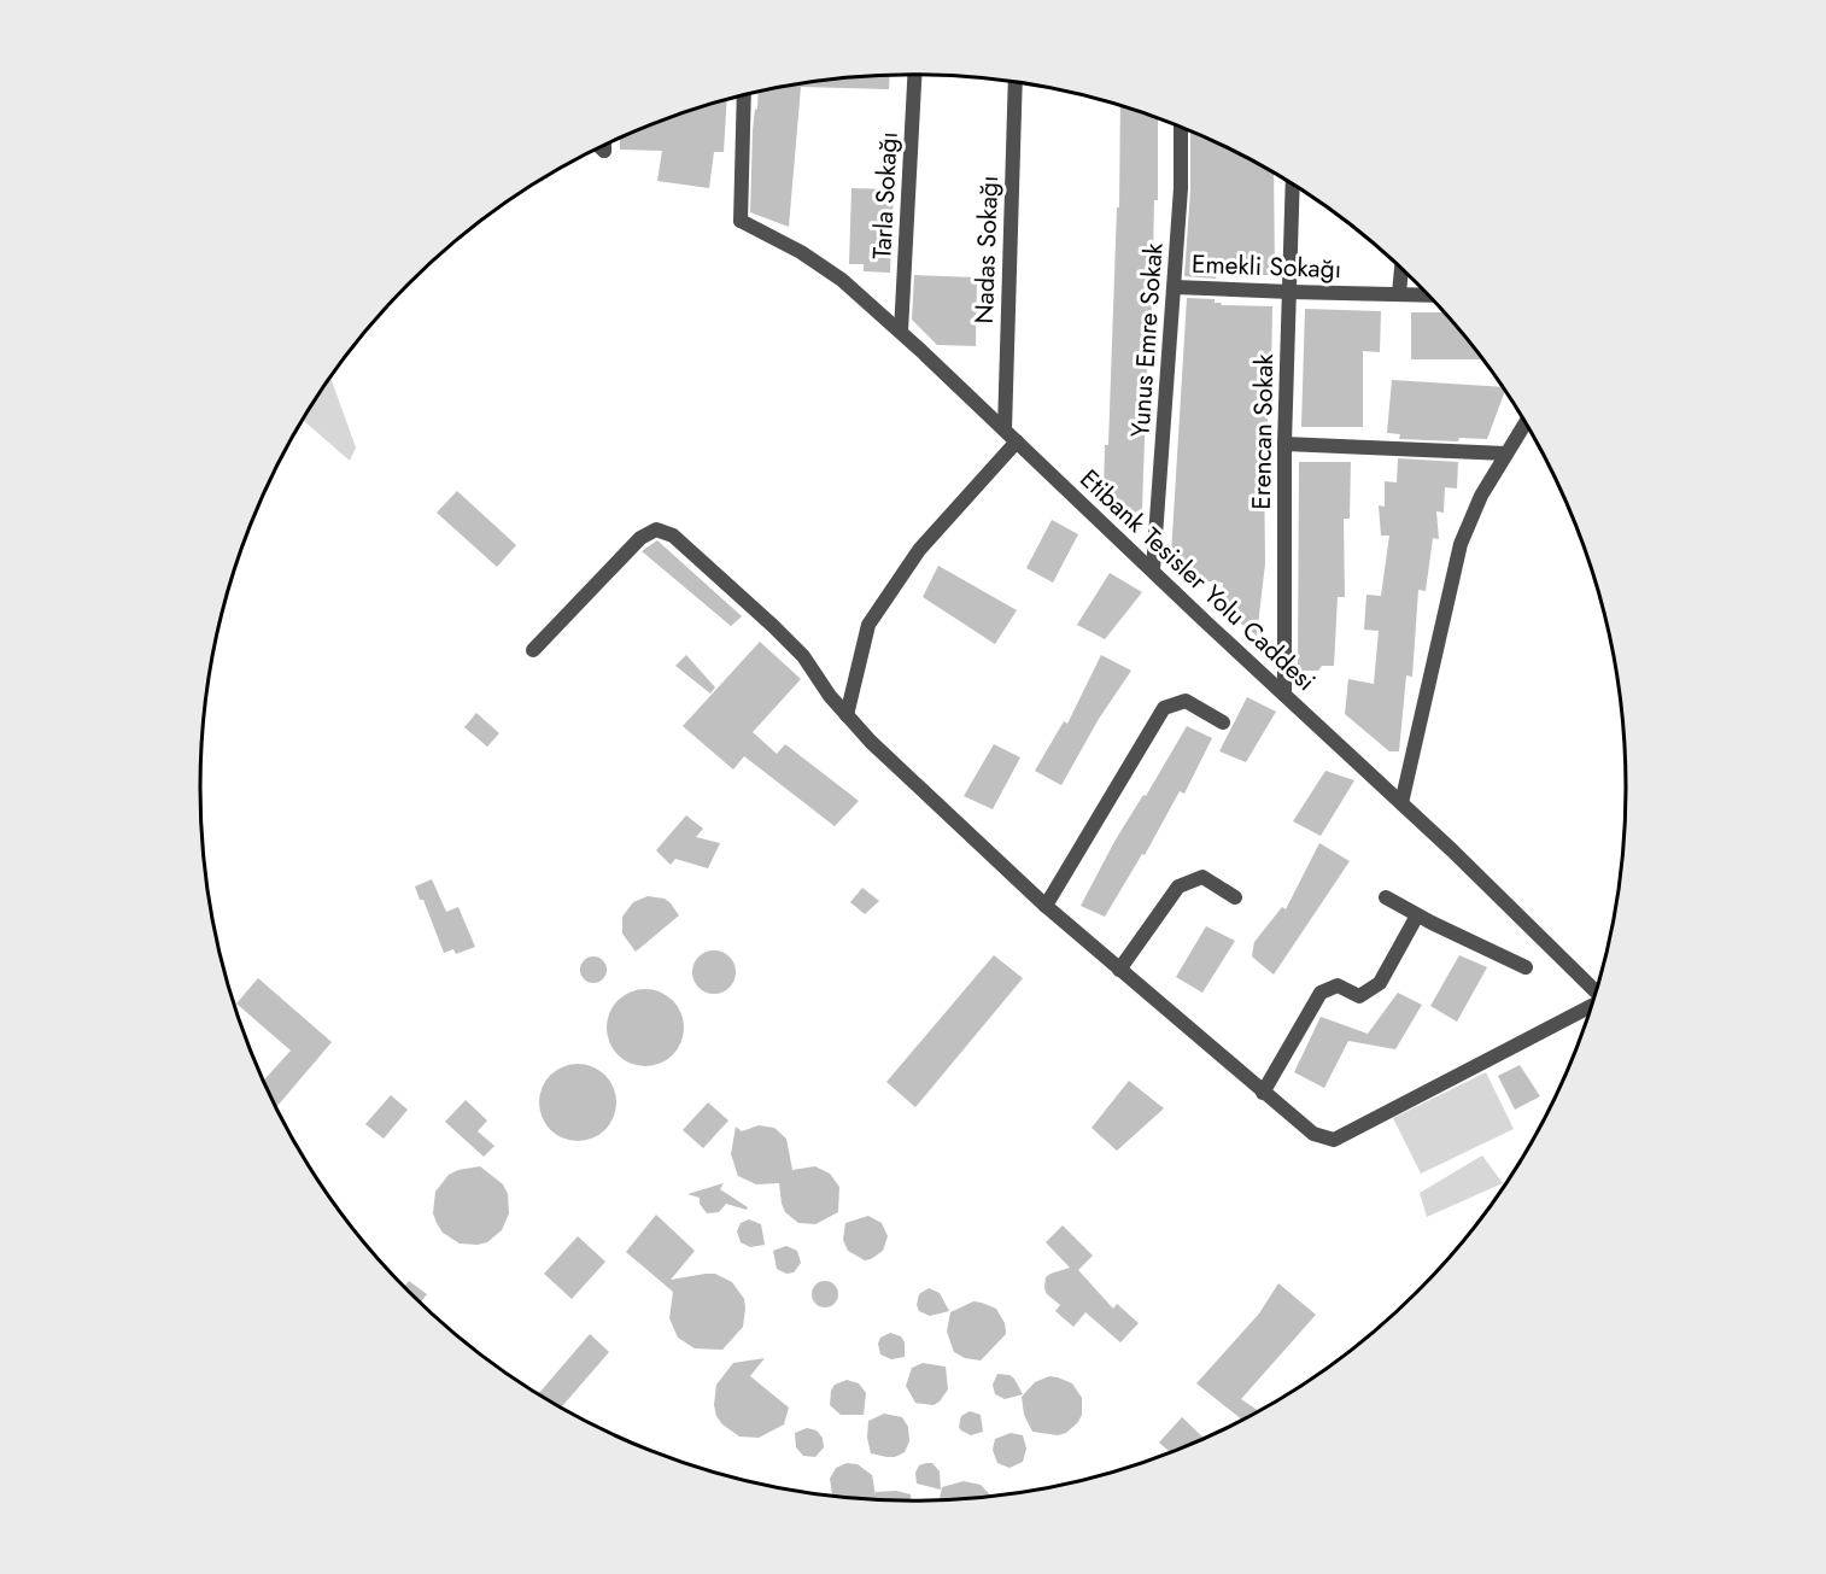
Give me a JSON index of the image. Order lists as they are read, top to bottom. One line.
{"streets":{"street":["Tarla Sokağı","Nadas Sokağı","Emekli Sokağı","Yunus Emre Sokak","Erencan Sokak","Etibank Tesisler Yolu Caddesi"]},"crossings":[["Tarla Sokağı","Etibank Tesisler Yolu Caddesi"],["Nadas Sokağı","Etibank Tesisler Yolu Caddesi"],["Emekli Sokağı","Yunus Emre Sokak"],["Emekli Sokağı","Erencan Sokak"],["Yunus Emre Sokak","Etibank Tesisler Yolu Caddesi"],["Erencan Sokak","Etibank Tesisler Yolu Caddesi"]]}
